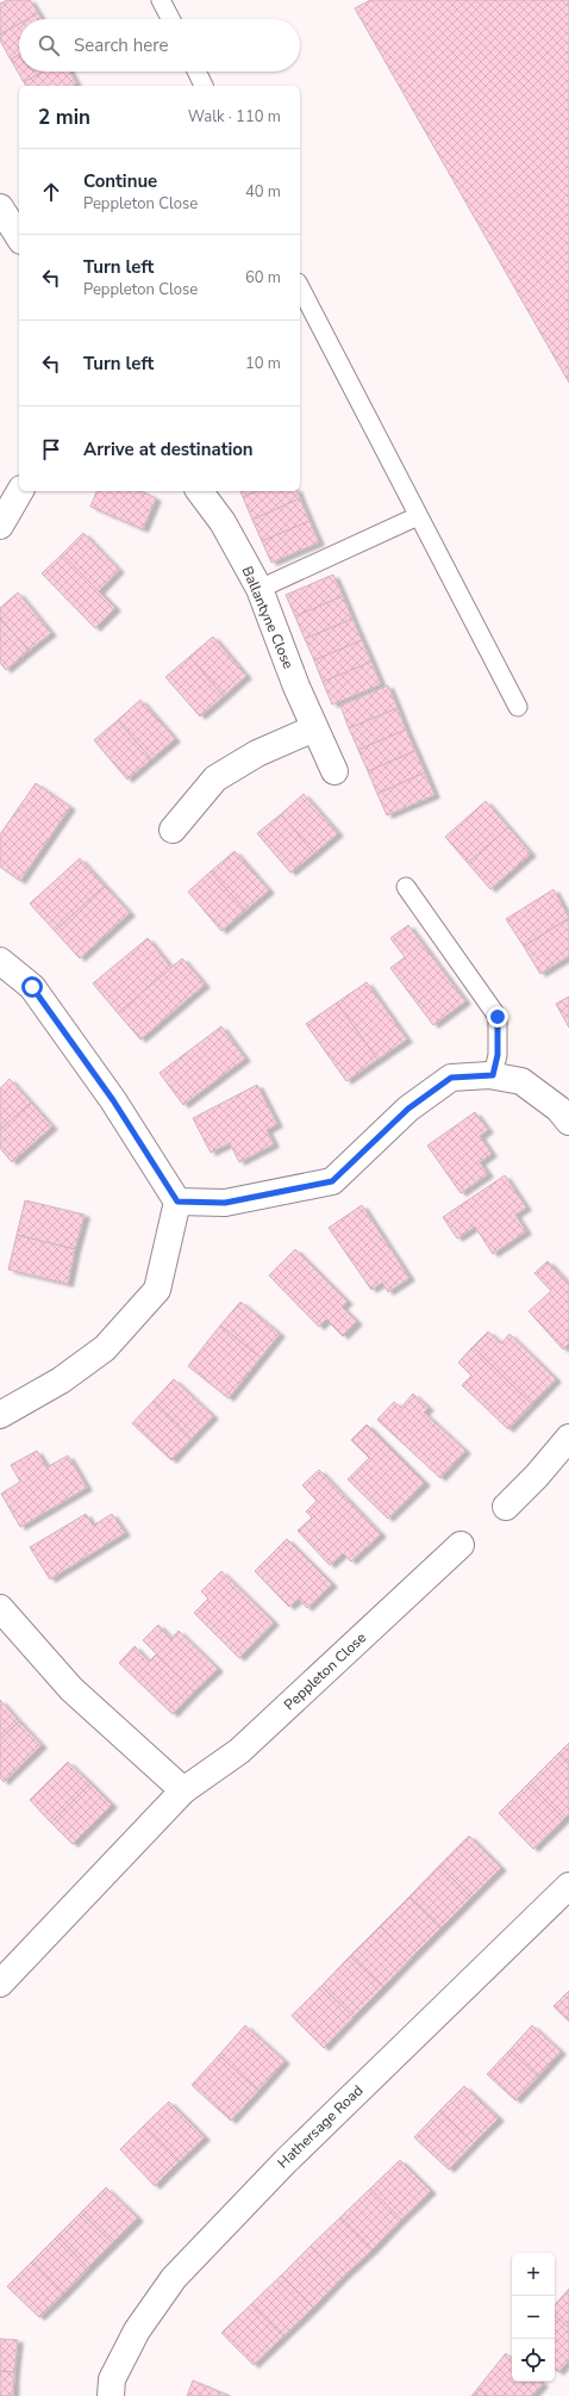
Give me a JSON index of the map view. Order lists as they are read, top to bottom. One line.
{"streets":{"street":["Ballantyne Close","Peppleton Close","Hathersage Road"]},"page":{"search":"Search here","heading":["2 min","Walk · 110 m"],"list":[["Continue","Peppleton Close","40 m"],["Turn left","Peppleton Close","60 m"],["Turn left","10 m"],"Arrive at destination"],"map_buttons":["+","−"]}}
